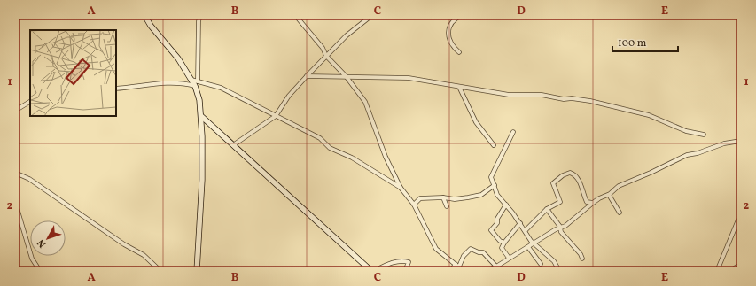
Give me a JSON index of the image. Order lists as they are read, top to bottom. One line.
{"scale_bar":"100 m","north":"bottom left","grid":{"columns":["A","B","C","D","E"],"rows":["1","2"]}}
